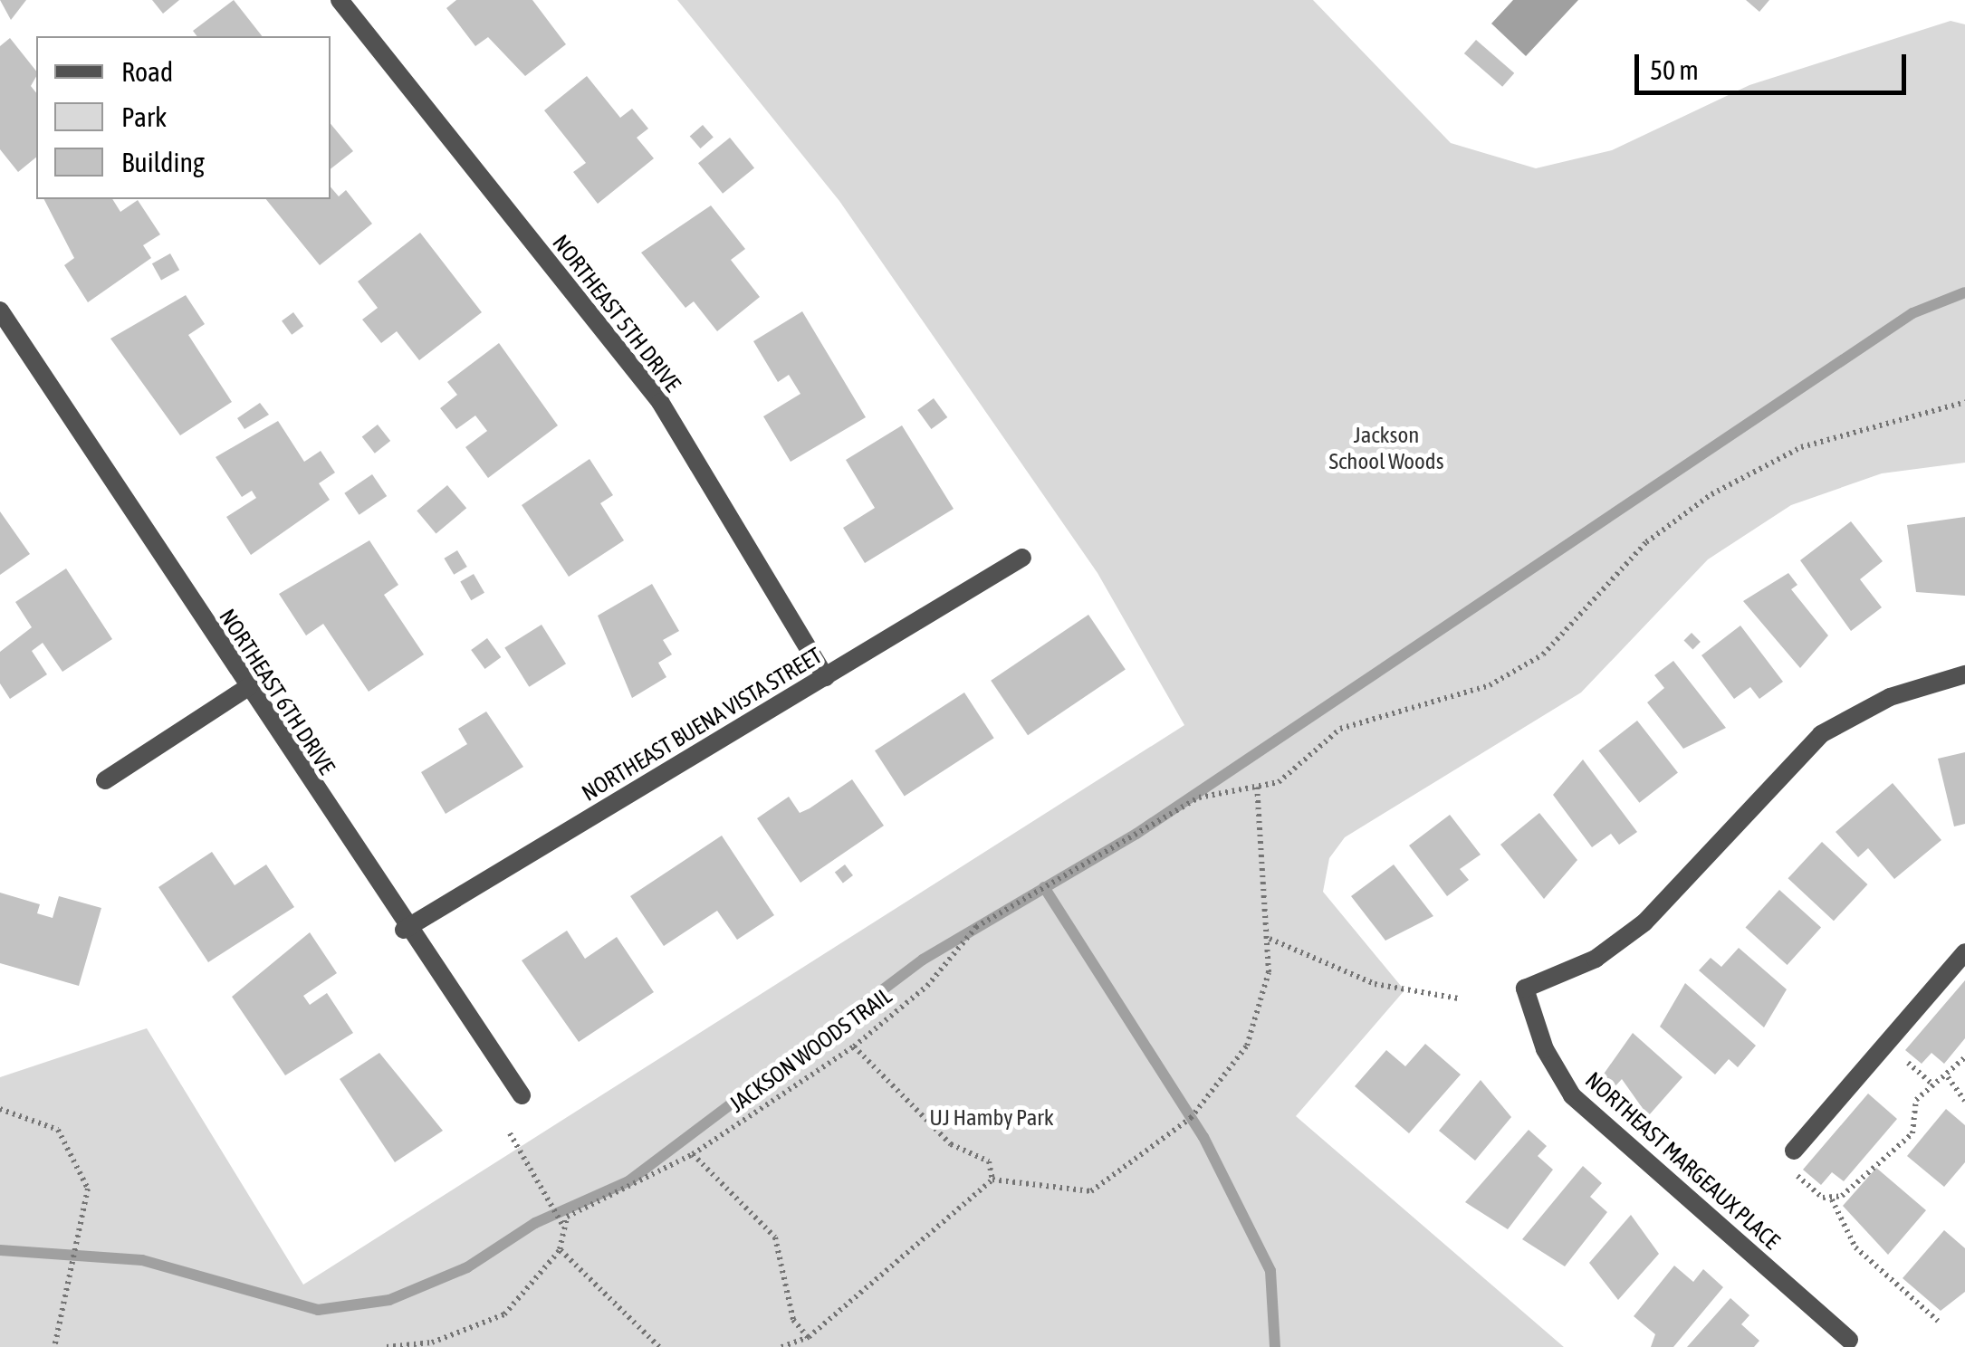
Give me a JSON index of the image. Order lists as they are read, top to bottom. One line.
{"streets":{"street":["NORTHEAST 5TH DRIVE","NORTHEAST 6TH DRIVE","NORTHEAST BUENA VISTA STREET","NORTHEAST MARGEAUX PLACE"],"path":["JACKSON WOODS TRAIL"]},"crossings":[["NORTHEAST 5TH DRIVE","NORTHEAST BUENA VISTA STREET"],["NORTHEAST 6TH DRIVE","NORTHEAST BUENA VISTA STREET"]],"parks":["Jackson School Woods","UJ Hamby Park"],"legend":["Road","Park","Building"],"scale_bar":"50 m"}
